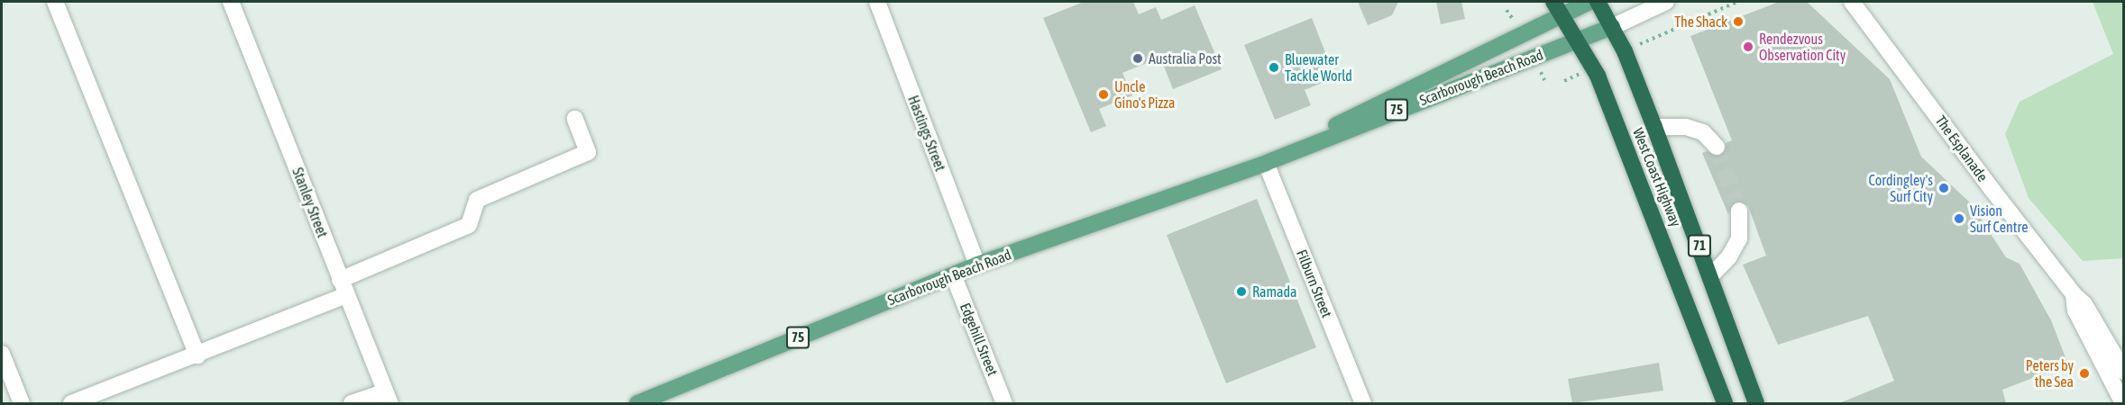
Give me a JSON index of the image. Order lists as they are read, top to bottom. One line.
{"streets":{"highway":["West Coast Highway","71"],"main road":["Scarborough Beach Road","75"],"street":["Hastings Street","The Esplanade","Stanley Street","Filburn Street","Edgehill Street"]},"crossings":[["Scarborough Beach Road","Hastings Street"],["Scarborough Beach Road","West Coast Highway"],["Scarborough Beach Road","Filburn Street"],["Scarborough Beach Road","Edgehill Street"]],"places":["The Shack","Rendezvous Observation City","Australia Post","Bluewater Tackle World","Uncle Gino's Pizza","Cordingley's Surf City","Vision Surf Centre","Ramada","Peters by the Sea"]}
